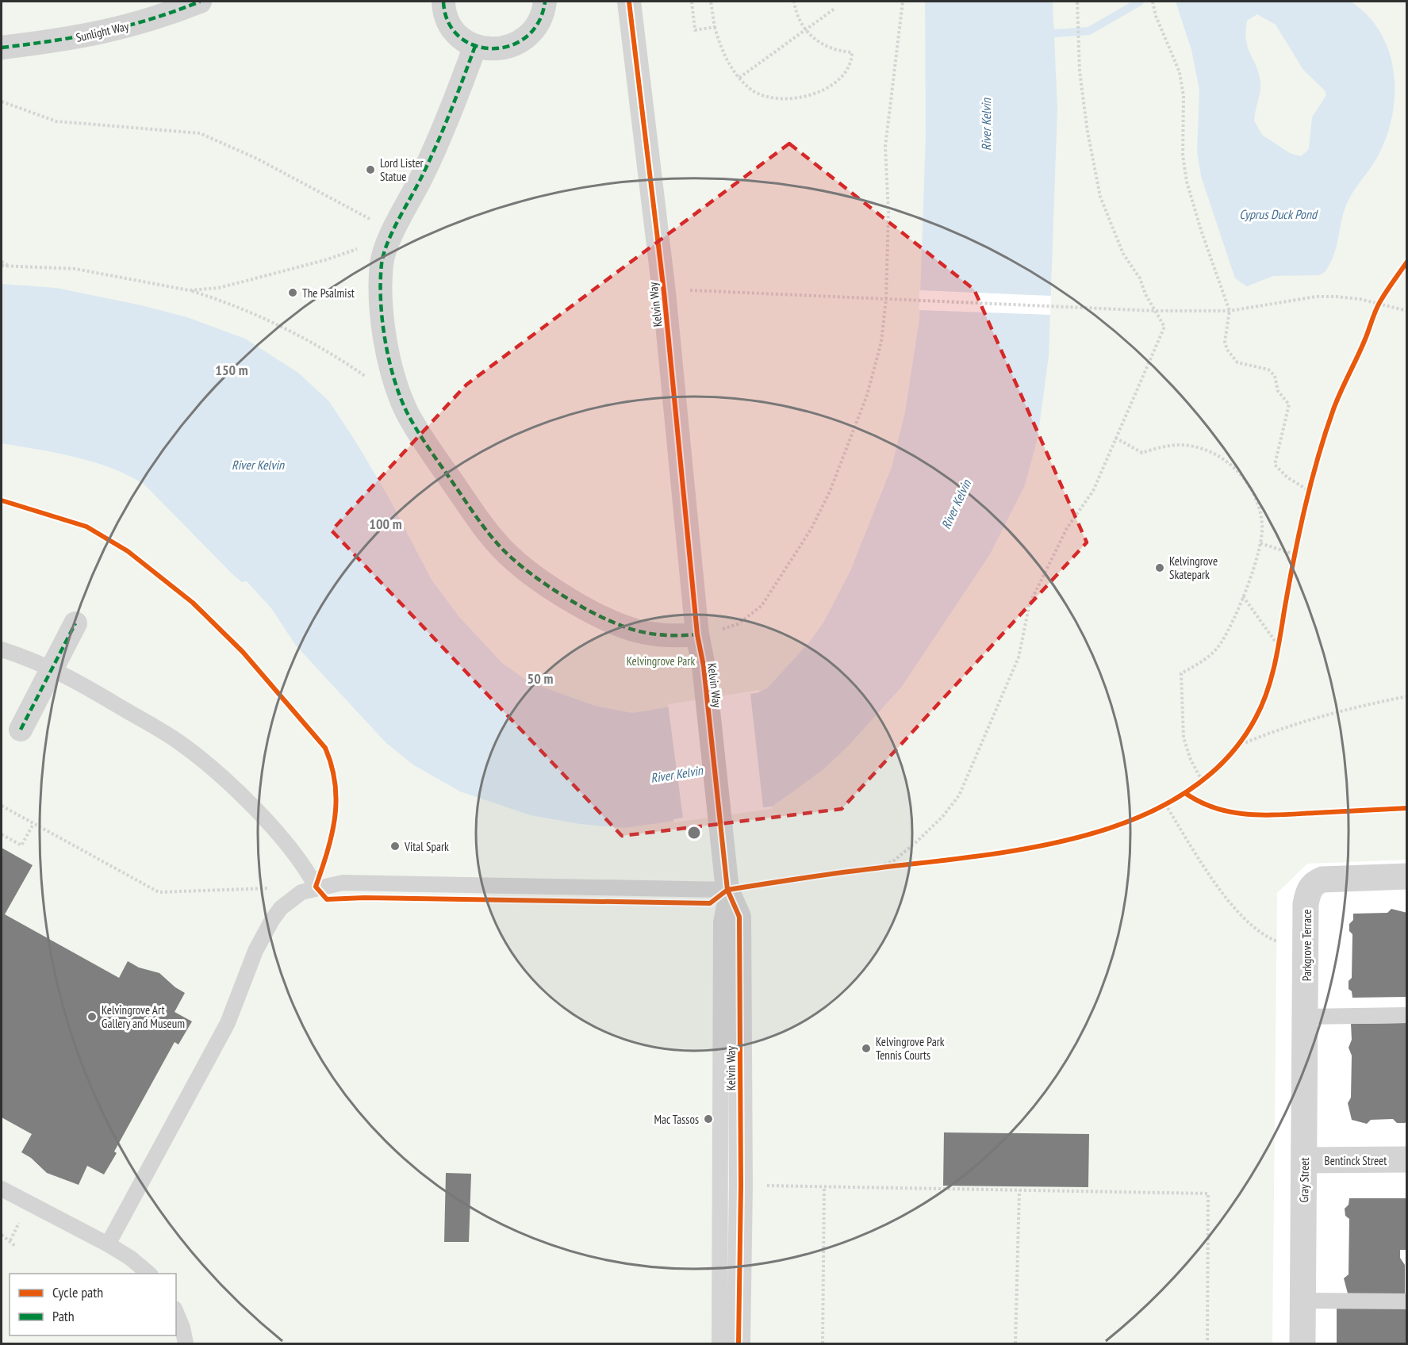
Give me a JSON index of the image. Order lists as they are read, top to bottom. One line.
{"streets":{"street":["Sunlight Way","Kelvin Way","Parkgrove Terrace","Bentinck Street","Gray Street"]},"crossings":[["Parkgrove Terrace","Gray Street"],["Bentinck Street","Gray Street"]],"water":["River Kelvin","Cyprus Duck Pond"],"parks":["Kelvingrove Park"],"places":["Lord Lister Statue","The Psalmist","Kelvingrove Skatepark","Vital Spark","Kelvingrove Art Gallery and Museum","Kelvingrove Park Tennis Courts","Mac Tassos"],"legend":["Cycle path","Path"],"rings":["150 m","100 m","50 m"]}
